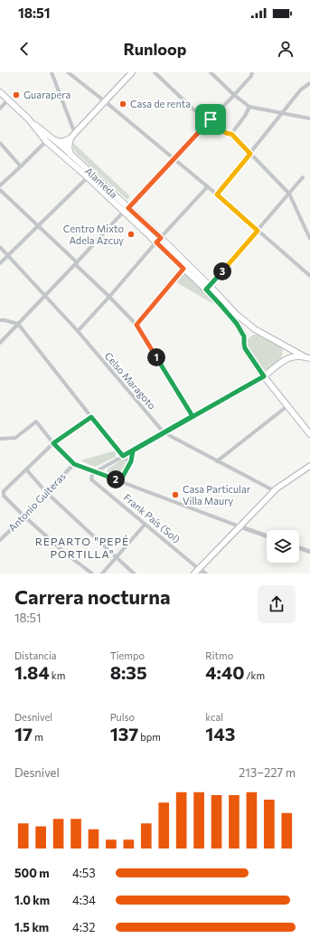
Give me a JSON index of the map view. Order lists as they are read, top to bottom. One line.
{"streets":{"main road":["Alameda"],"street":["Celso Maragoto","Antonio Gulteras","Frank País (Sol)"]},"districts":["REPARTO \"PEPÉ PORTILLA\""],"places":["Guarapera","Casa de renta","Centro Mixto Adela Azcuy","Casa Particular Villa Maury"],"page":{"status":"18:51","header":"Runloop","pins":["3","1","2"],"heading":["Carrera nocturna","18:51"],"stats":[["Distancia","1.84 km"],["Tiempo","8:35"],["Ritmo","4:40 /km"],["Desnivel","17 m"],["Pulso","137 bpm"],["kcal","143"]],"chart":["Desnivel","213–227 m"],"list":[{"name":"500 m","note":"4:53"},{"name":"1.0 km","note":"4:34"},{"name":"1.5 km","note":"4:32"}]}}
